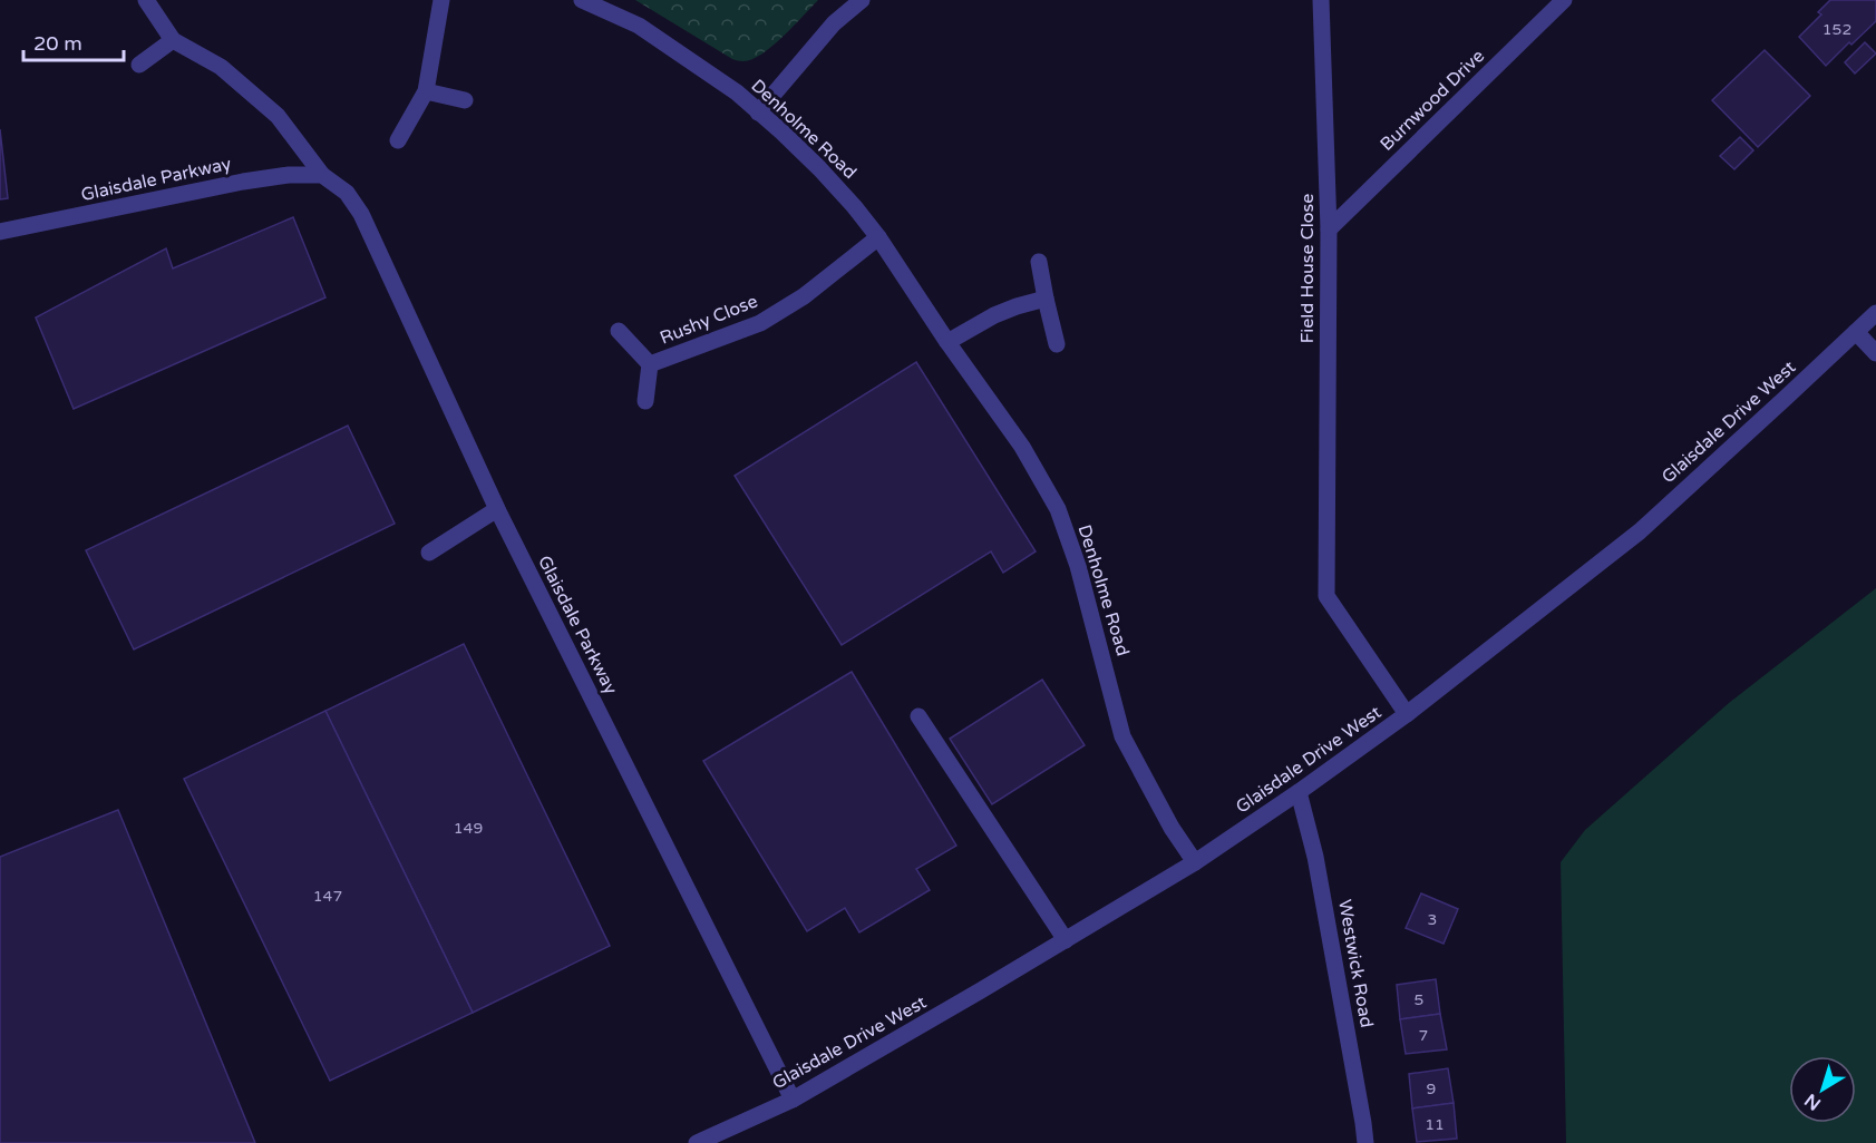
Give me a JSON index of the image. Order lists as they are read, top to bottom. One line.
{"streets":{"street":["Burnwood Drive","Denholme Road","Glaisdale Parkway","Field House Close","Rushy Close","Glaisdale Drive West","Westwick Road"]},"crossings":[["Burnwood Drive","Field House Close"],["Denholme Road","Rushy Close"],["Denholme Road","Glaisdale Drive West"],["Glaisdale Parkway","Glaisdale Drive West"],["Field House Close","Glaisdale Drive West"],["Glaisdale Drive West","Westwick Road"]],"house_numbers":["152","149","147","3","5","7","9","11"],"scale_bar":"20 m","north":"bottom left"}
